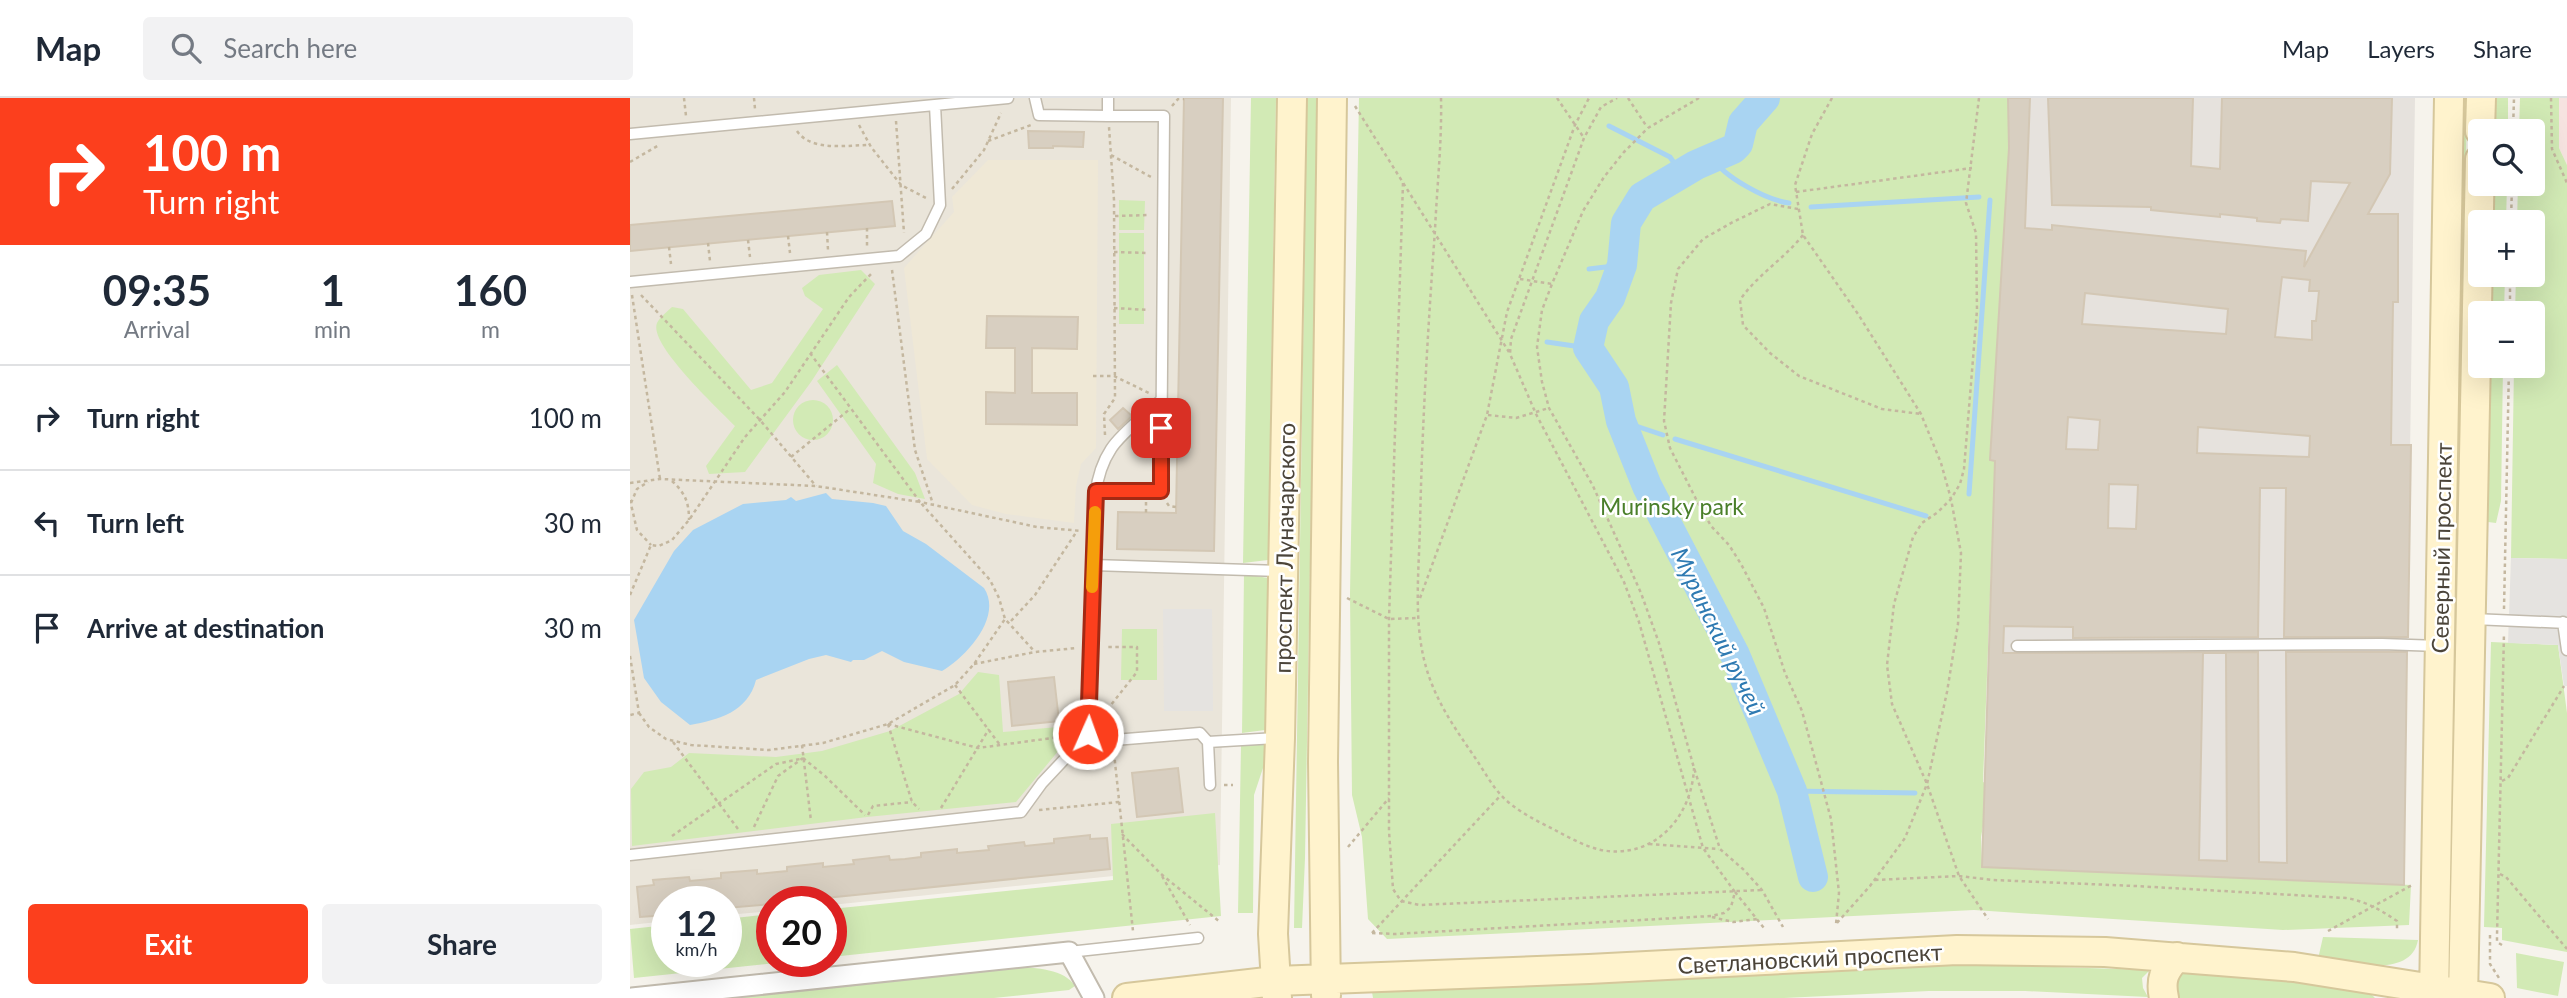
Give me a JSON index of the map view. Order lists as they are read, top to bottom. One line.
{"streets":{"main road":["проспект Луначарского","Северный проспект","Светлановский проспект"]},"crossings":[["проспект Луначарского","Светлановский проспект"],["Северный проспект","Светлановский проспект"]],"water":["Муринский ручей"],"parks":["Murinsky park"],"page":{"header":"Map","search":"Search here","nav":["Map","Layers","Share"],"turn":["100 m","Turn right"],"map_buttons":["+","−"],"eta":["09:35","Arrival","1","min","160","m"],"list":[{"name":"Turn right","value":"100 m"},{"name":"Turn left","value":"30 m"},{"name":"Arrive at destination","value":"30 m"}],"speed":"12 km/h","limit":"20","buttons":["Exit","Share"]}}
